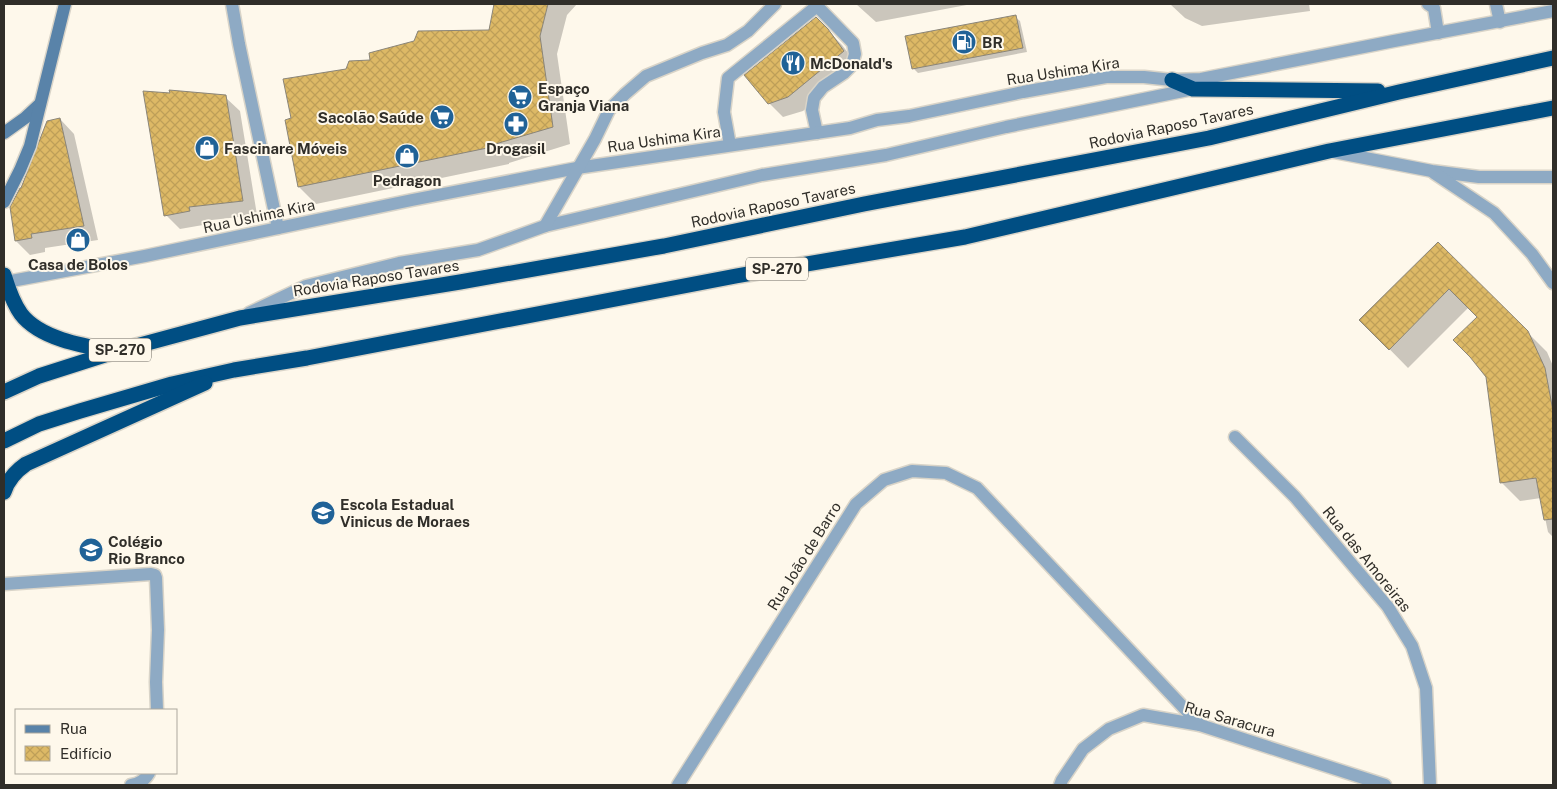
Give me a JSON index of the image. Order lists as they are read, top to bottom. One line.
{"streets":{"highway":["Rodovia Raposo Tavares","SP-270"],"street":["Rua Ushima Kira","Rua João de Barro","Rua das Amoreiras","Rua Saracura"]},"crossings":[["Rua João de Barro","Rua Saracura"]],"places":{"fuel station":["BR"],"restaurant":["McDonald's"],"supermarket":["Espaço Granja Viana","Sacolão Saúde"],"pharmacy":["Drogasil"],"shop":["Fascinare Móveis","Pedragon","Casa de Bolos"],"school or university":["Escola Estadual Vinicus de Moraes","Colégio Rio Branco"]},"legend":["Rua","Edifício"]}
